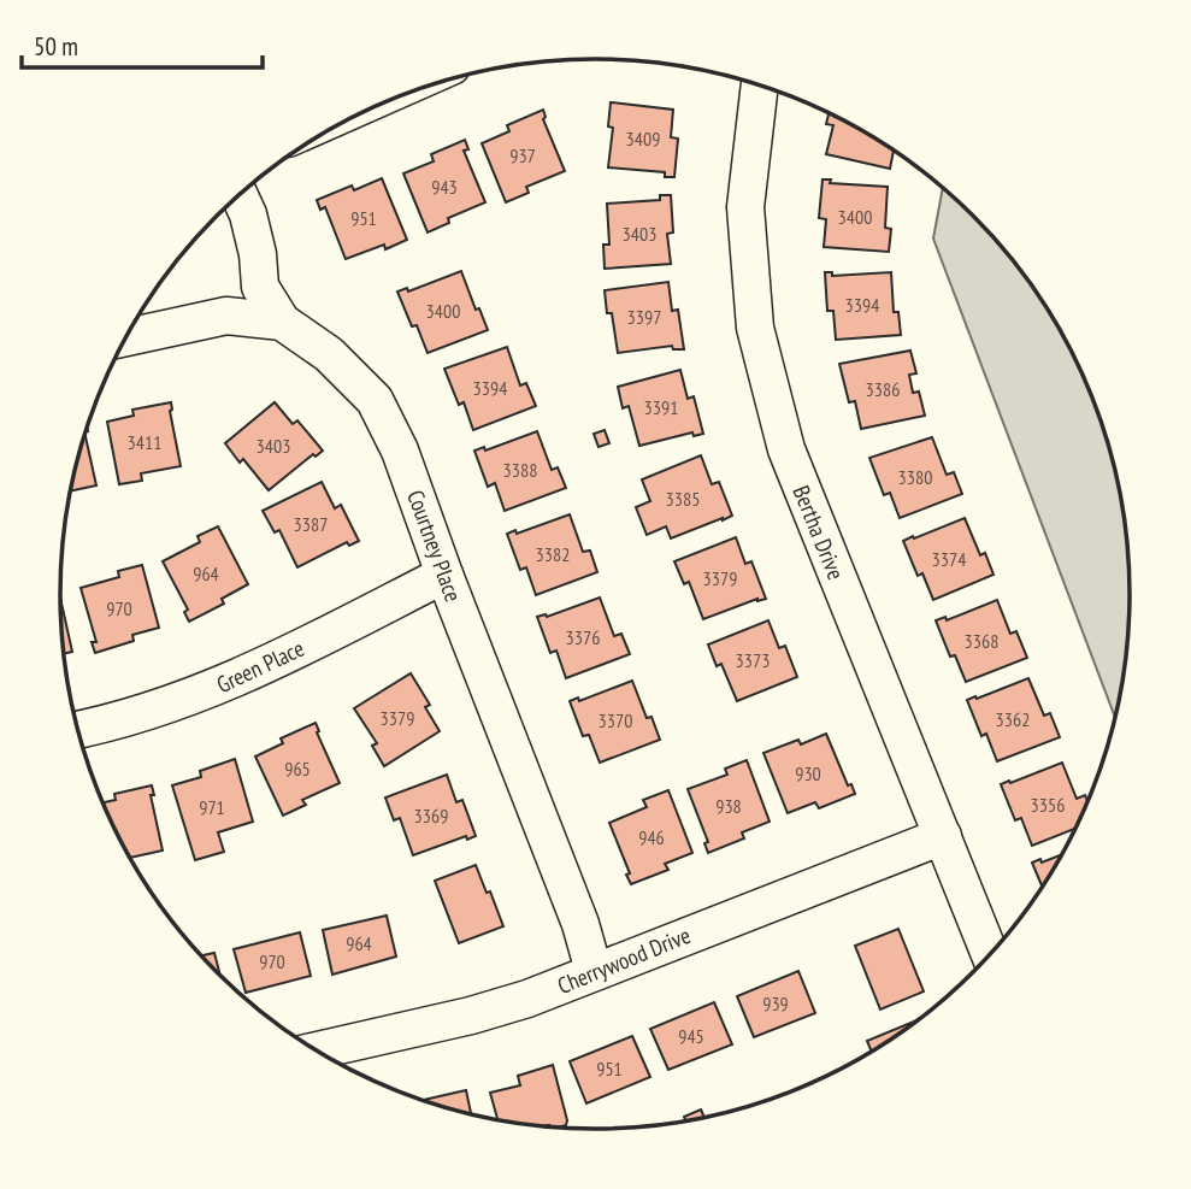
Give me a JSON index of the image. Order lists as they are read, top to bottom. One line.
{"streets":{"street":["Bertha Drive","Courtney Place","Green Place","Cherrywood Drive"]},"crossings":[["Bertha Drive","Cherrywood Drive"],["Courtney Place","Green Place"],["Courtney Place","Cherrywood Drive"]],"house_numbers":["3409","937","943","3400","951","3403","3394","3400","3397","3394","3386","3391","3411","3403","3388","3380","3385","3387","3382","3374","964","3379","970","3376","3368","3373","3379","3362","3370","965","930","3356","938","971","3369","946","964","970","939","945","951"],"scale_bar":"50 m"}
